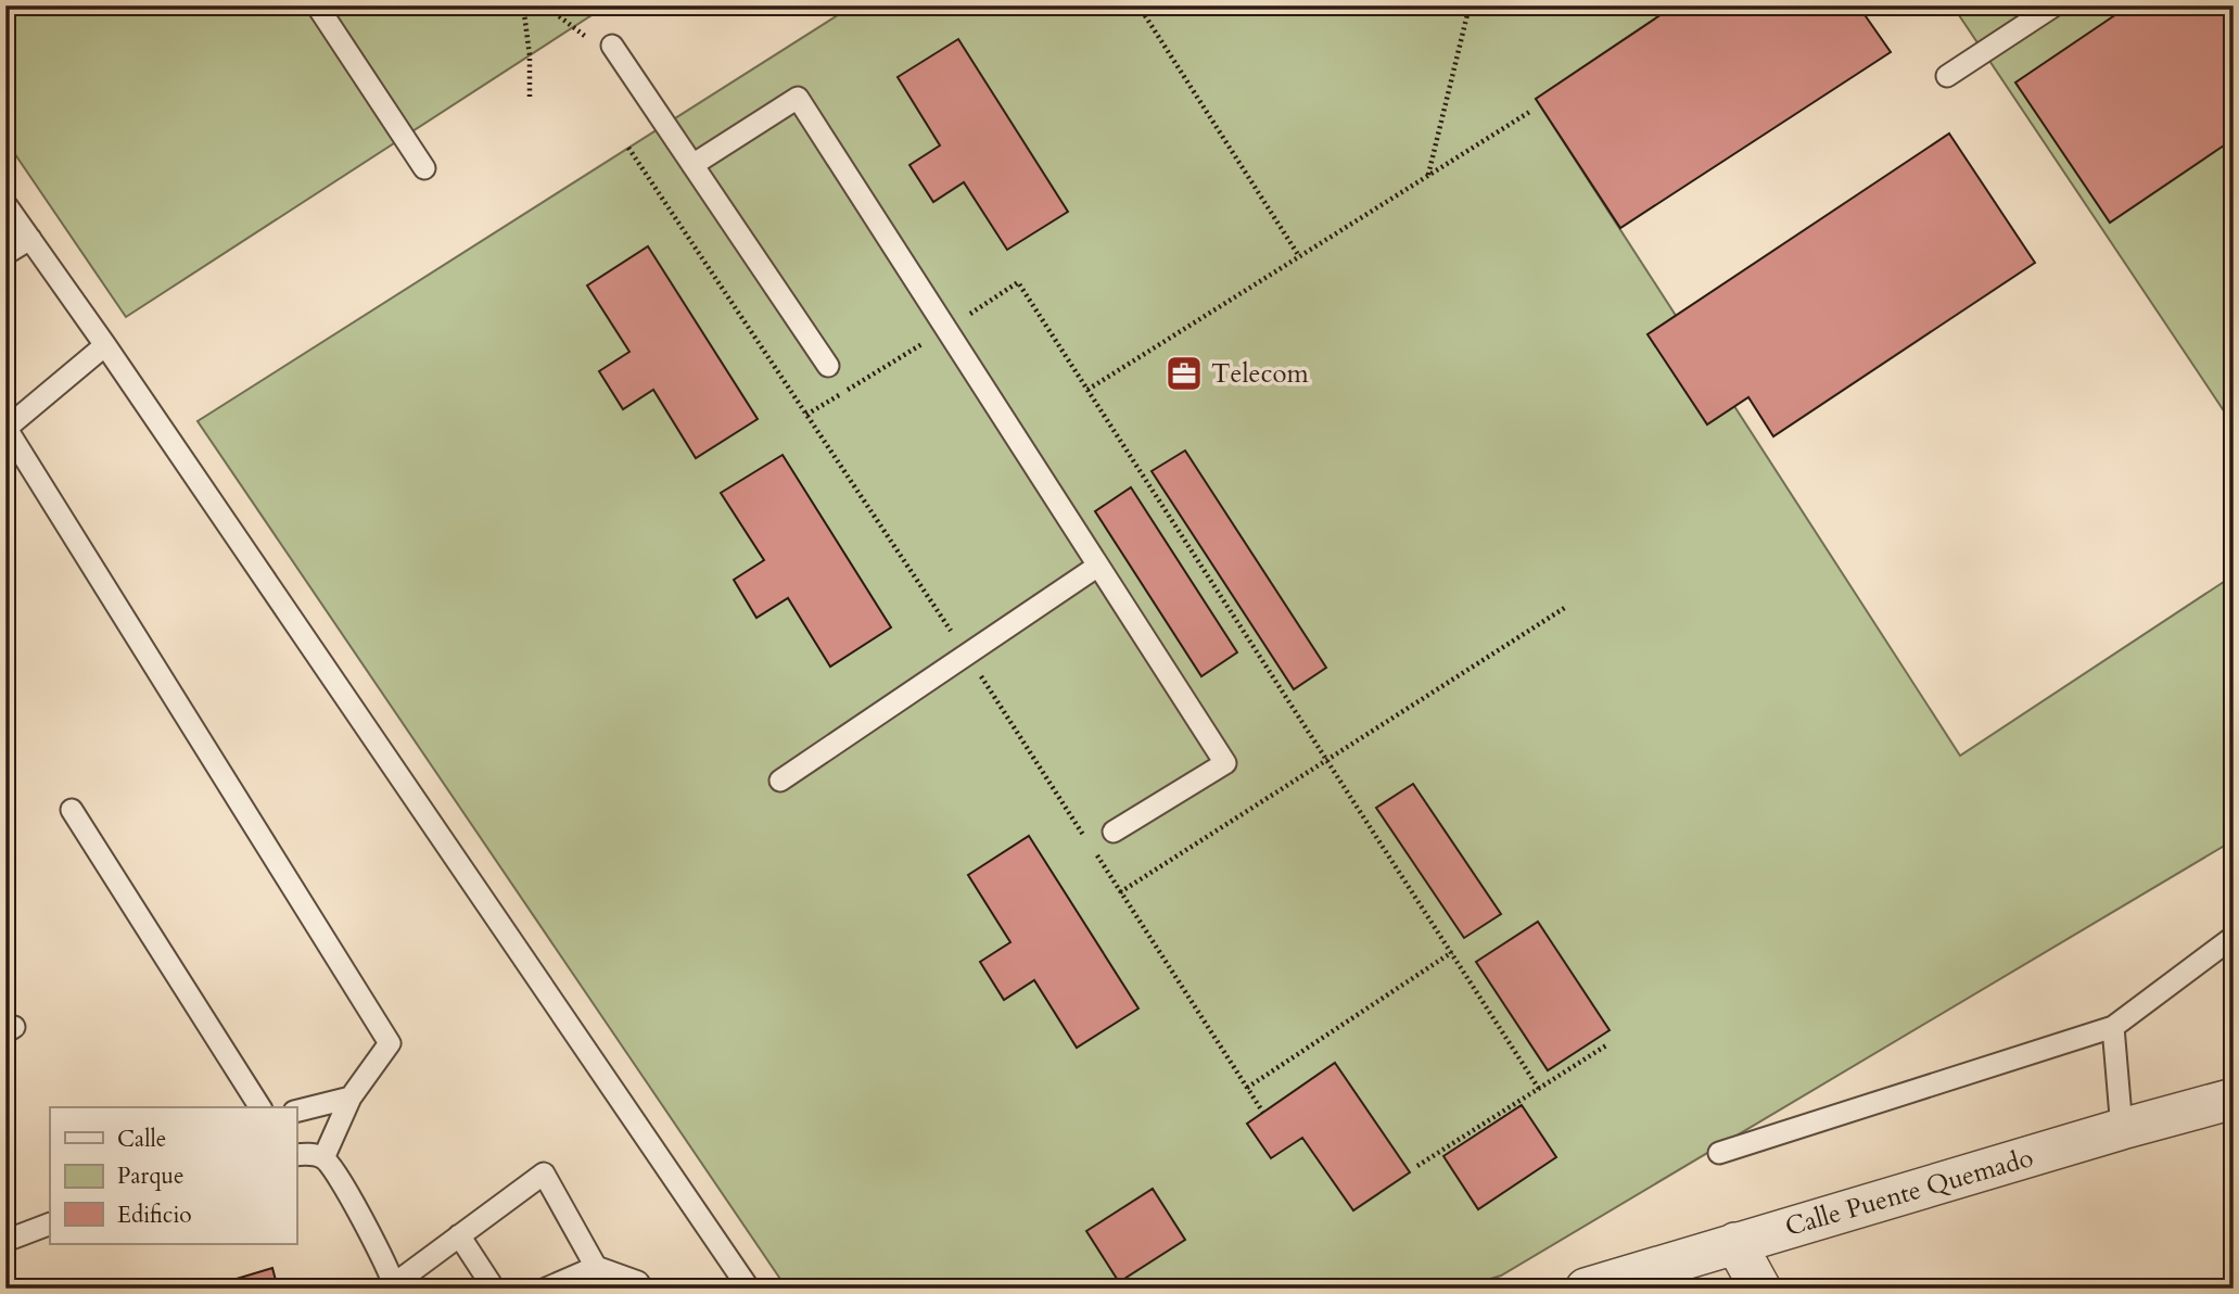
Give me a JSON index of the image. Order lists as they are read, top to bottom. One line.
{"streets":{"street":["Calle Puente Quemado"]},"places":{"office":["Telecom"]},"legend":["Calle","Parque","Edificio"]}
